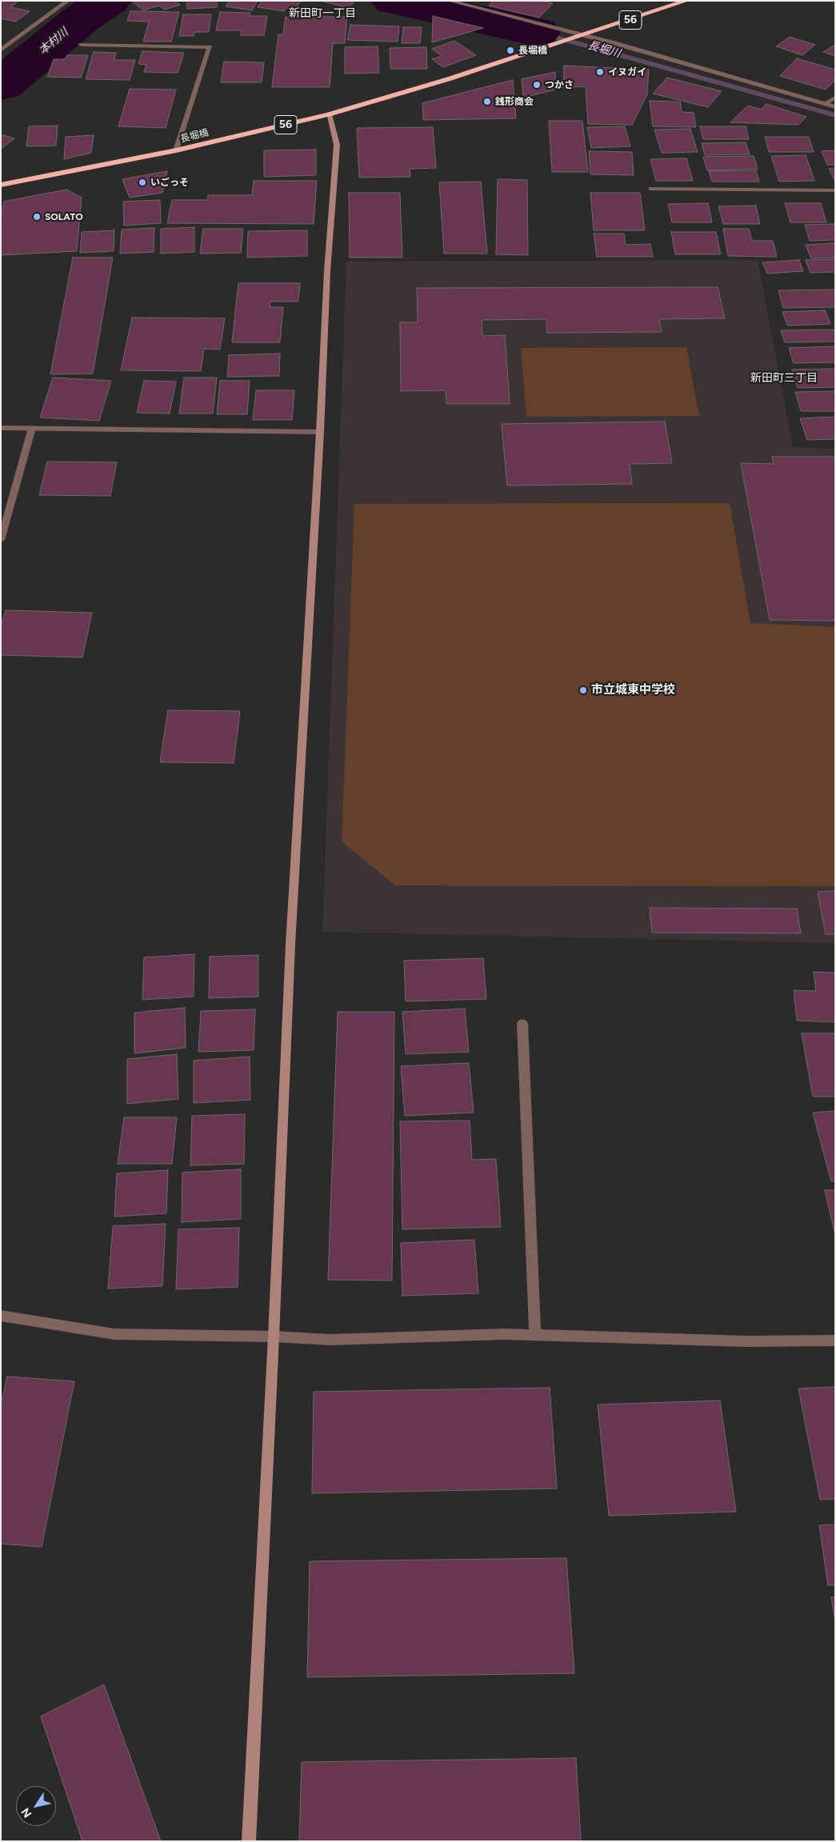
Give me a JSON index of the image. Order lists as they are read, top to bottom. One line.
{"streets":{"highway":["56","長堀橋"]},"districts":["新田町一丁目","新田町三丁目"],"water":["本村川","長堀川"],"places":["長堀橋","イヌガイ","つかさ","銭形商会","いごっそ","SOLATO","市立城東中学校"],"north":"bottom left"}
